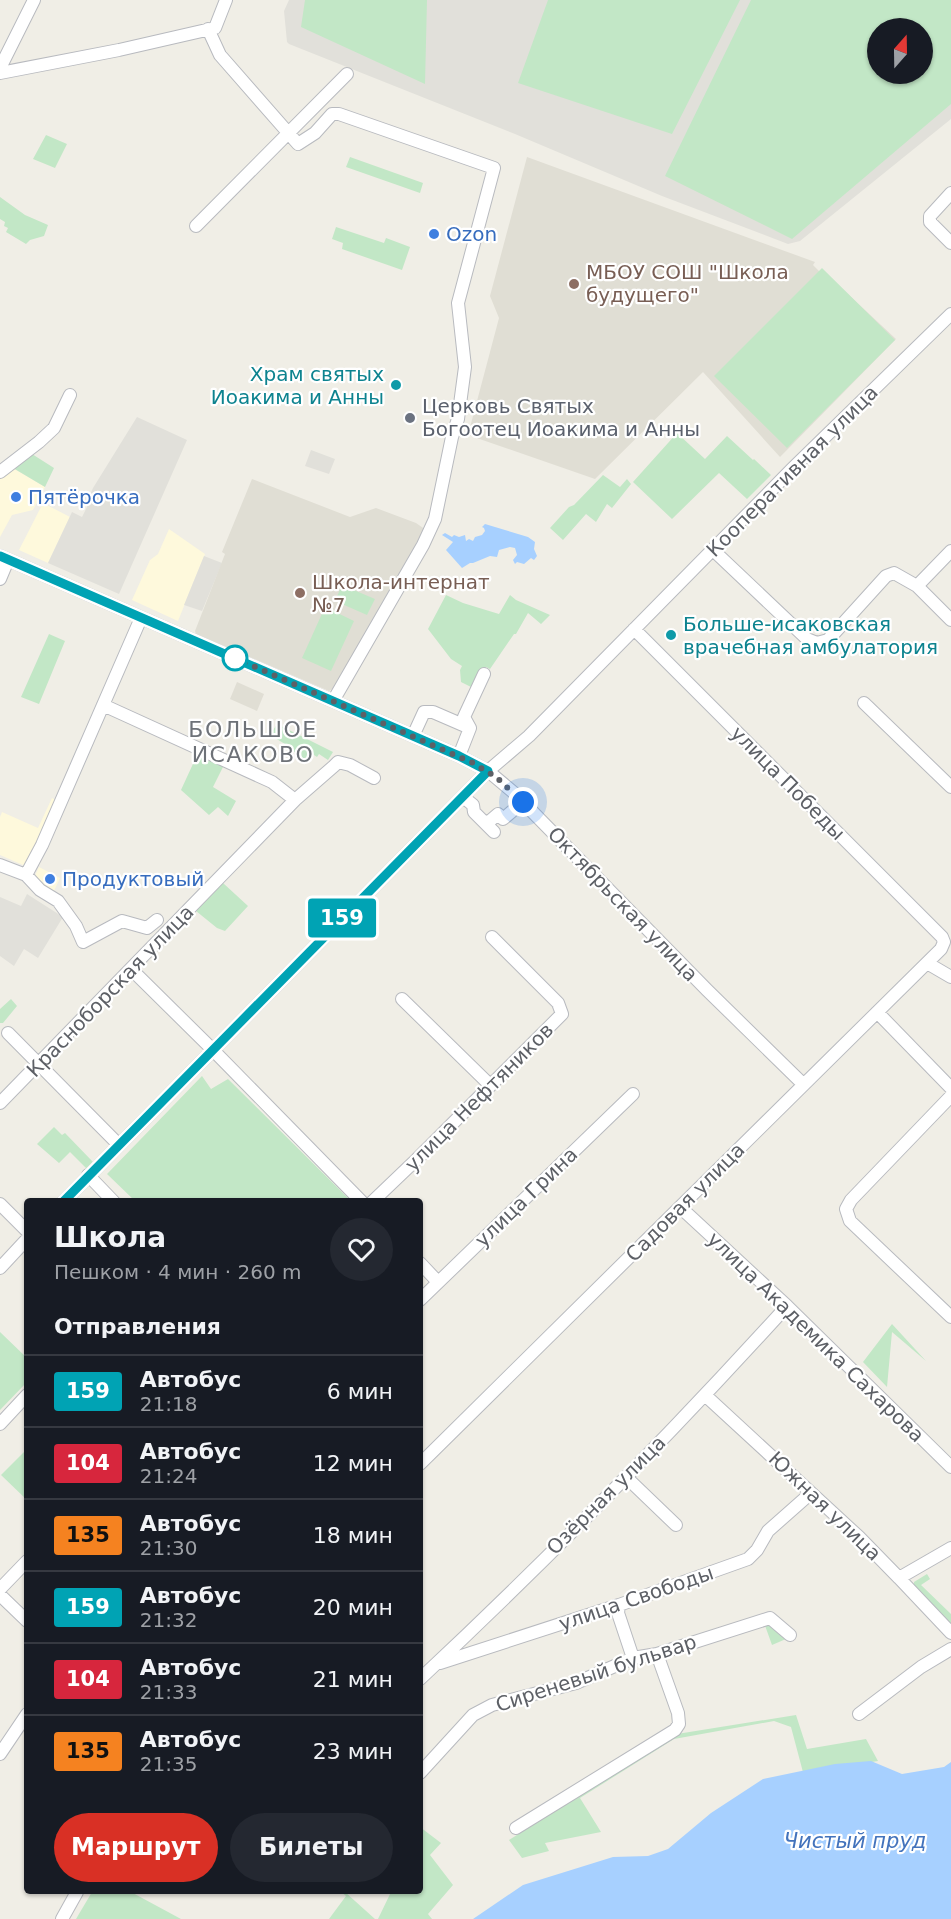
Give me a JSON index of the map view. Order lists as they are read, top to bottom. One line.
{"streets":{"street":["Кооперативная улица","улица Победы","Октябрьская улица","Красноборская улица","улица Нефтяников","улица Грина","Садовая улица","улица Академика Сахарова","Озёрная улица","Южная улица","улица Свободы","Сиреневый бульвар"]},"crossings":[["Кооперативная улица","улица Победы"],["Кооперативная улица","Октябрьская улица"],["улица Победы","Садовая улица"],["Октябрьская улица","Садовая улица"],["Садовая улица","улица Академика Сахарова"],["улица Академика Сахарова","Озёрная улица"],["Озёрная улица","Южная улица"],["Озёрная улица","улица Свободы"],["Южная улица","улица Свободы"]],"districts":["БОЛЬШОЕ ИСАКОВО"],"water":["Чистый пруд"],"places":["Ozon","МБОУ СОШ \"Школа будущего\"","Храм святых Иоакима и Анны","Церковь Святых Богоотец Иоакима и Анны","Пятёрочка","Школа-интернат №7","Больше-исаковская врачебная амбулатория","Продуктовый"],"lines":["bus line 159"],"north":"top","page":{"on_map":"159","heading":[["Школа","Пешком · 4 мин · 260 m"],"Отправления"],"list":[{"mark":"159","name":"Автобус","note":"21:18","value":"6 мин"},{"mark":"104","name":"Автобус","note":"21:24","value":"12 мин"},{"mark":"135","name":"Автобус","note":"21:30","value":"18 мин"},{"mark":"159","name":"Автобус","note":"21:32","value":"20 мин"},{"mark":"104","name":"Автобус","note":"21:33","value":"21 мин"},{"mark":"135","name":"Автобус","note":"21:35","value":"23 мин"}],"buttons":["Маршрут","Билеты"]}}
